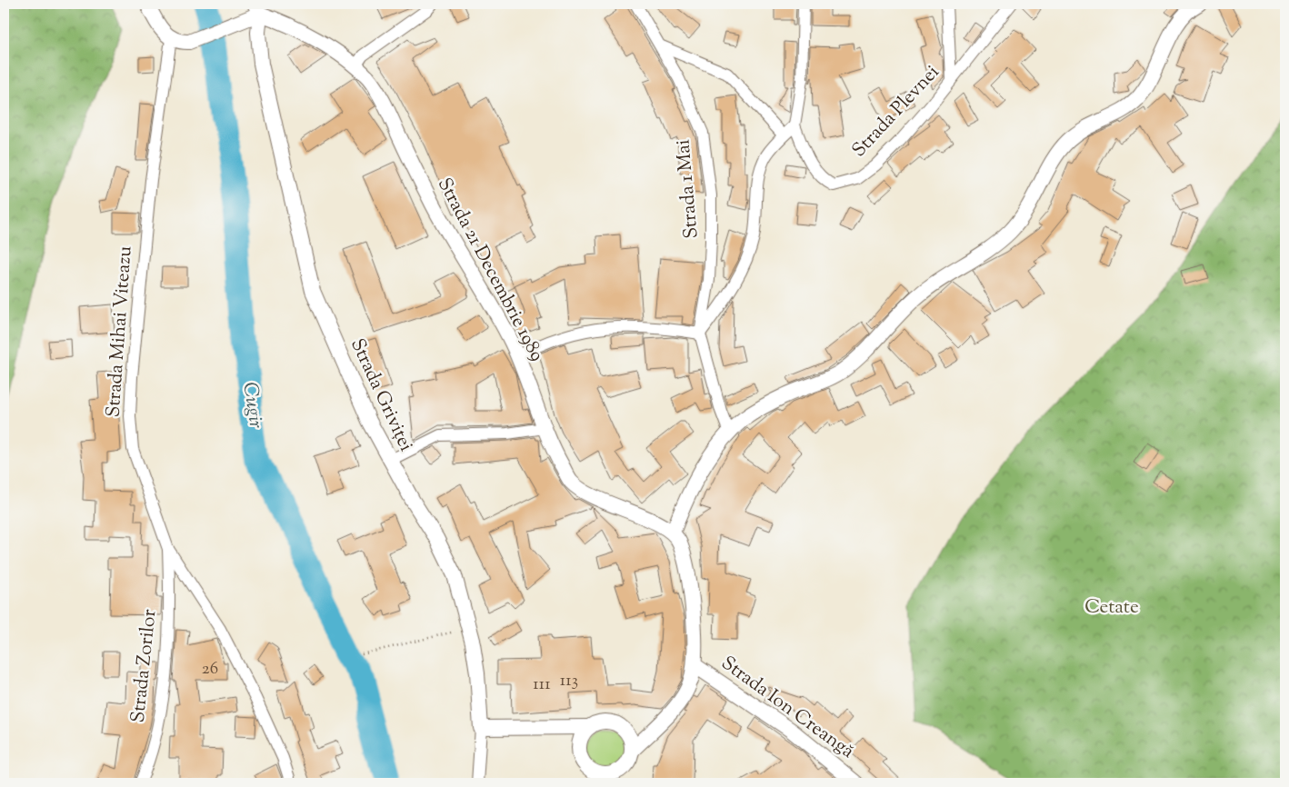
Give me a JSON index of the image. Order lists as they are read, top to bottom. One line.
{"streets":{"main road":["Strada 21 Decembrie 1989","Strada Griviței","Strada Ion Creangă"],"street":["Strada Plevnei","Strada 1 Mai","Strada Mihai Viteazu","Strada Zorilor"]},"crossings":[["Strada 21 Decembrie 1989","Strada Griviței"],["Strada Mihai Viteazu","Strada Zorilor"]],"water":["Cugir"],"parks":["Cetate"],"house_numbers":["26","113","111"]}
